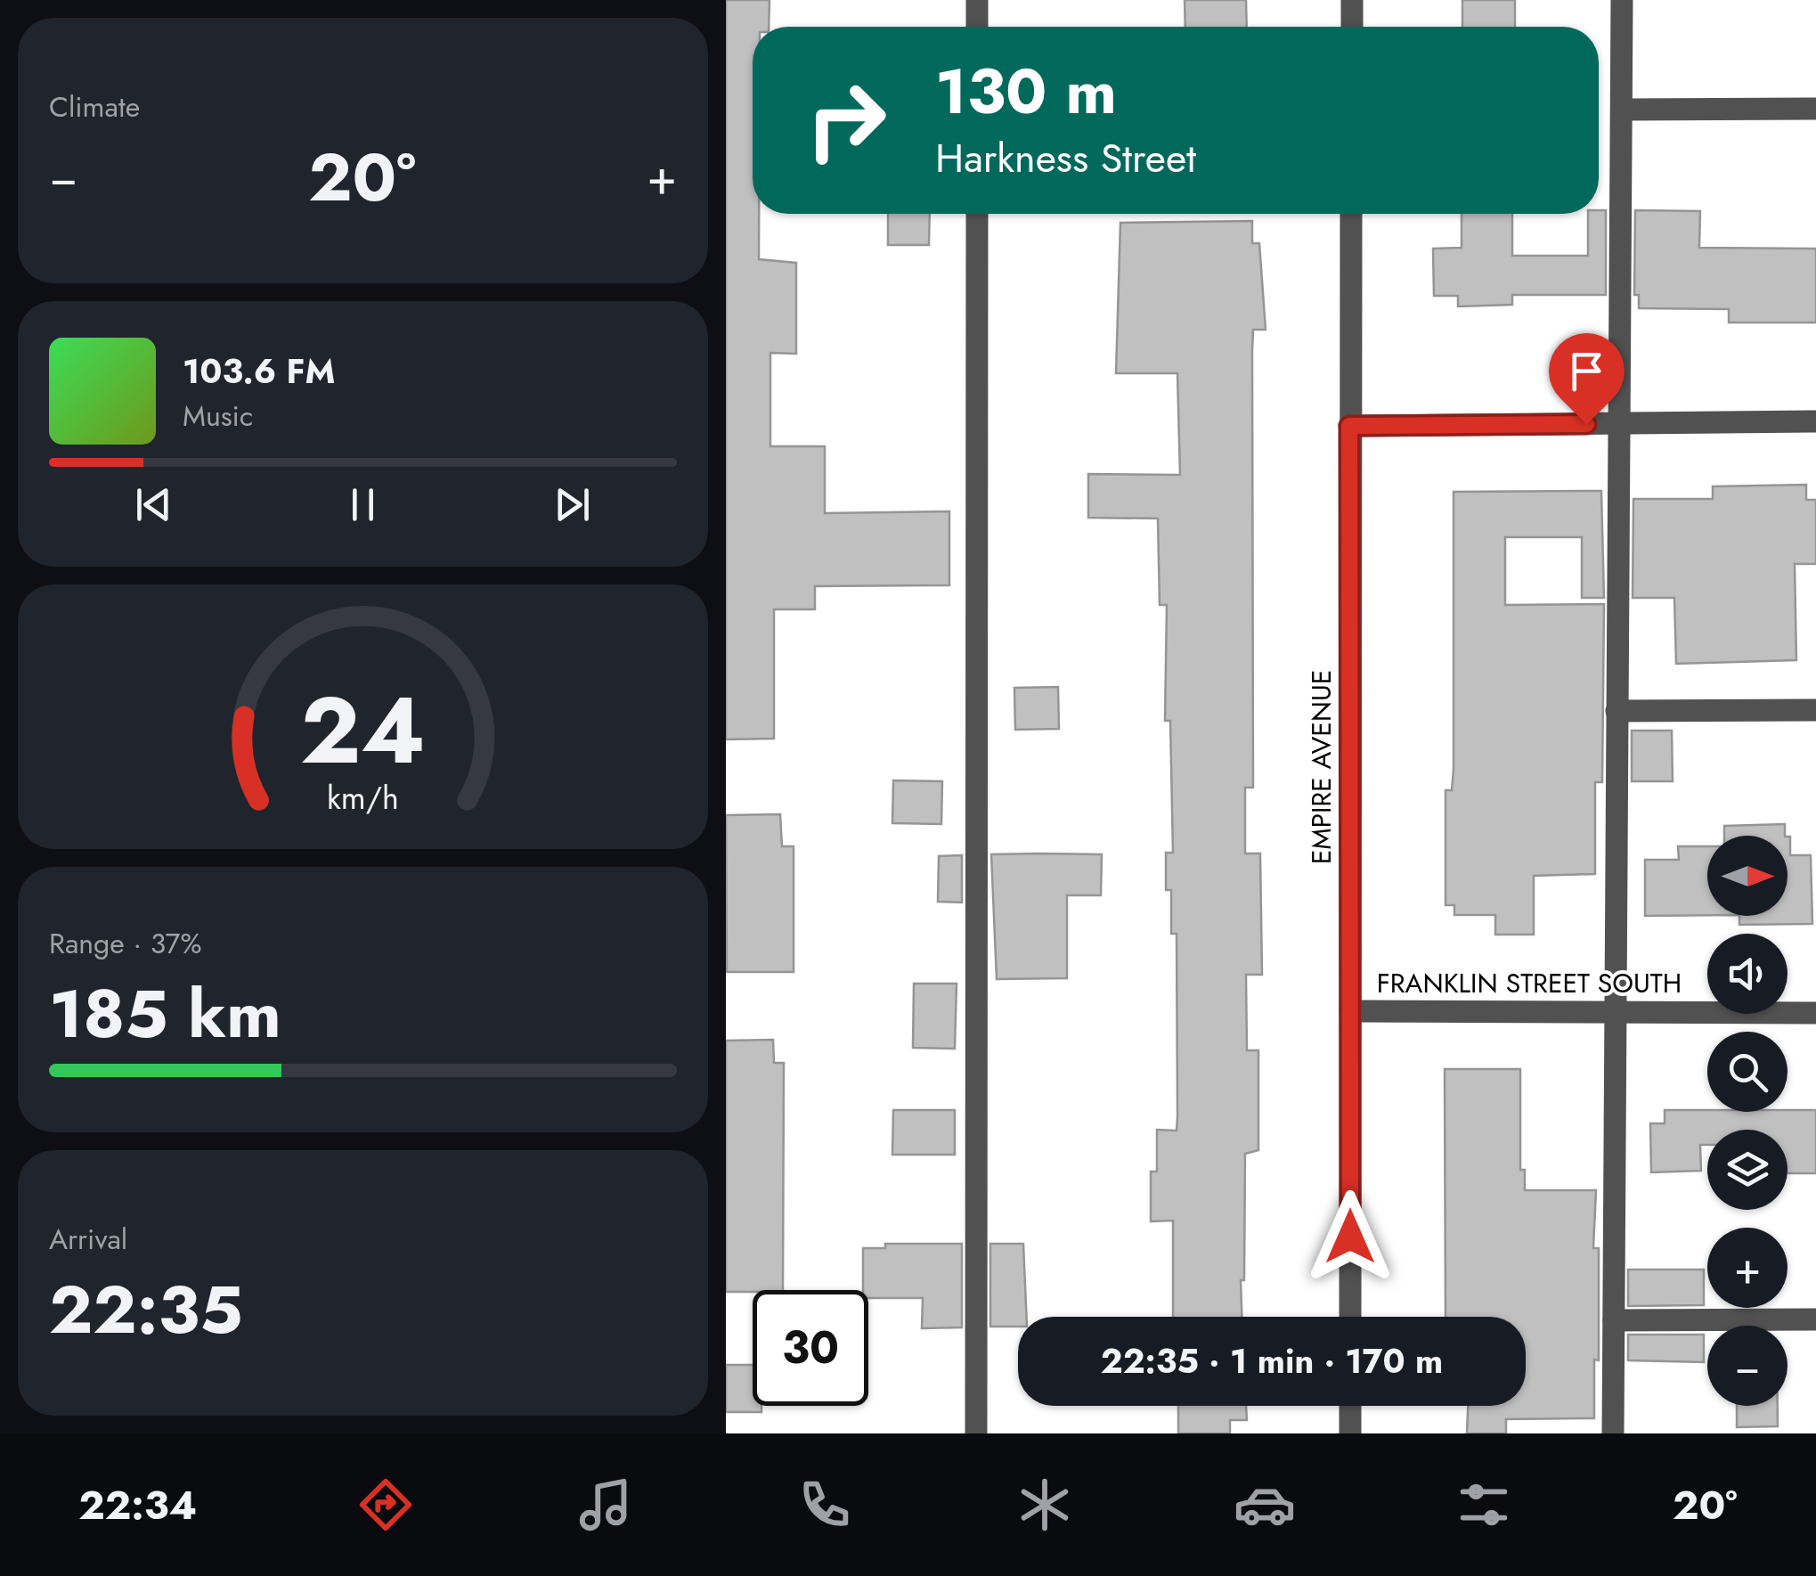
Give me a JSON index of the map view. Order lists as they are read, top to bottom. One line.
{"streets":{"street":["EMPIRE AVENUE","FRANKLIN STREET SOUTH"]},"crossings":[["EMPIRE AVENUE","FRANKLIN STREET SOUTH"]],"north":"right","page":{"tile":["Climate",["Range · 37%","185 km"],["Arrival","22:35"]],"turn":["130 m","Harkness Street"],"heat":["−","20°","+"],"song":["103.6 FM","Music"],"map_buttons":["+","−"],"limit":"30","trip":"22:35 · 1 min · 170 m","tabs":["22:34","20°"],"gauge":["24","km/h"]}}
